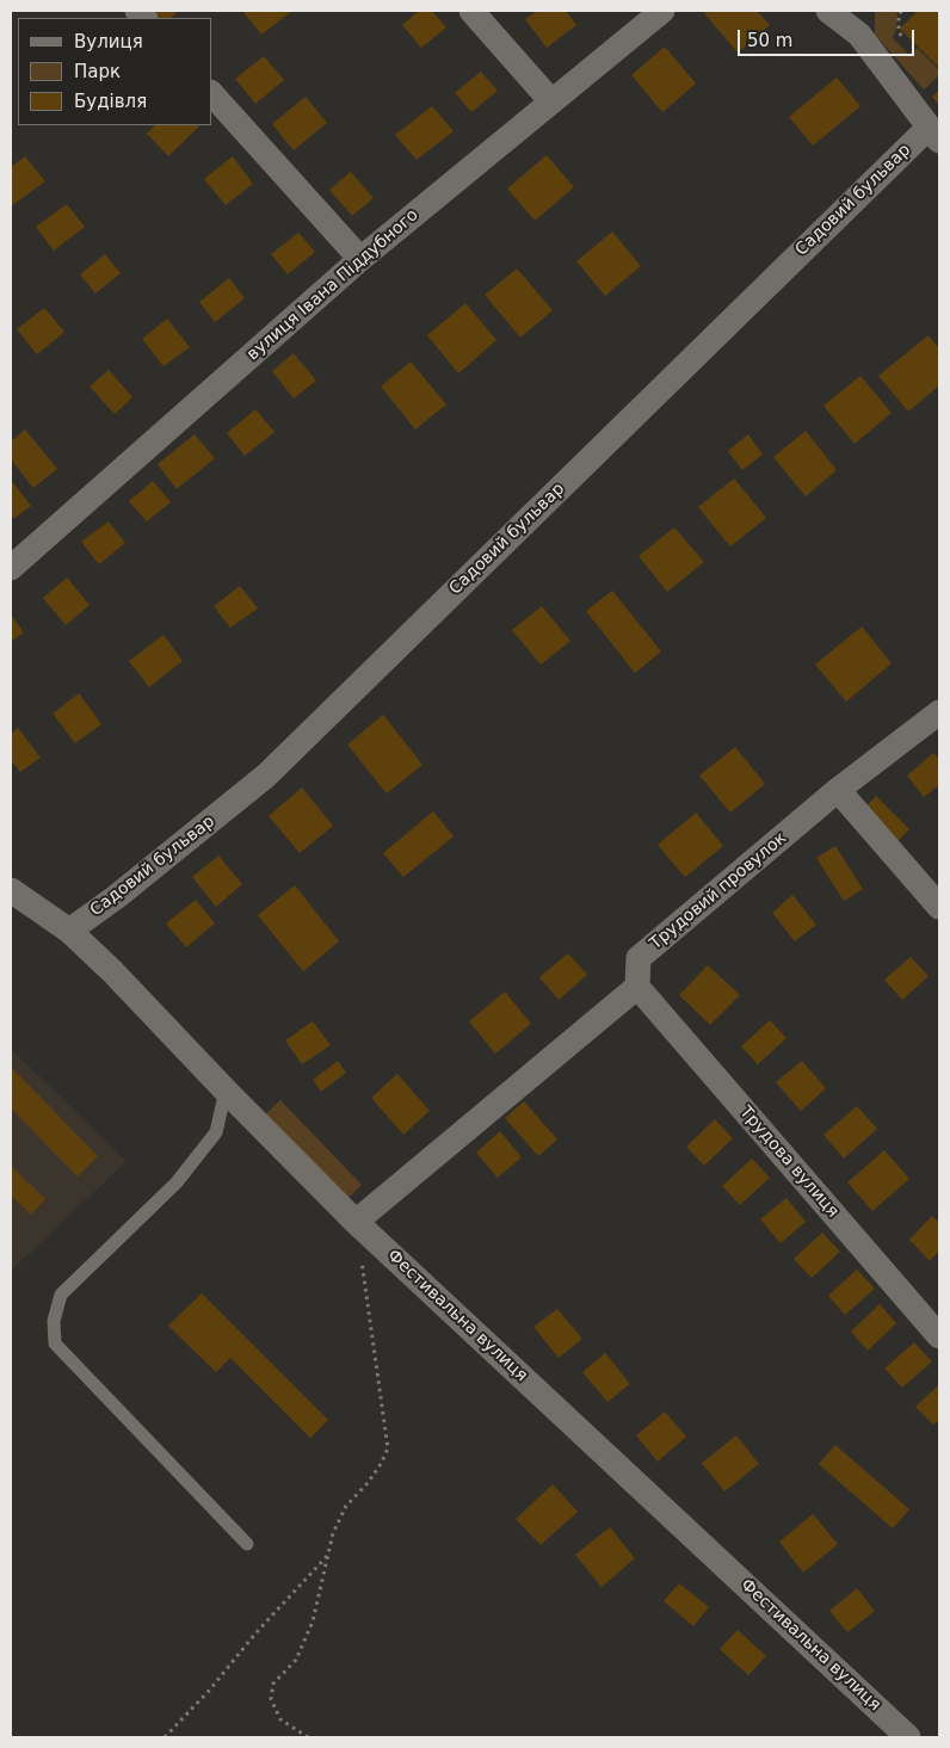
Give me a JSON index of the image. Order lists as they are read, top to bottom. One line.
{"streets":{"street":["Садовий бульвар","вулиця Івана Піддубного","Трудовий провулок","Трудова вулиця","Фестивальна вулиця"]},"crossings":[["Садовий бульвар","Фестивальна вулиця"],["Трудовий провулок","Трудова вулиця"]],"legend":["Вулиця","Парк","Будівля"],"scale_bar":"50 m"}
